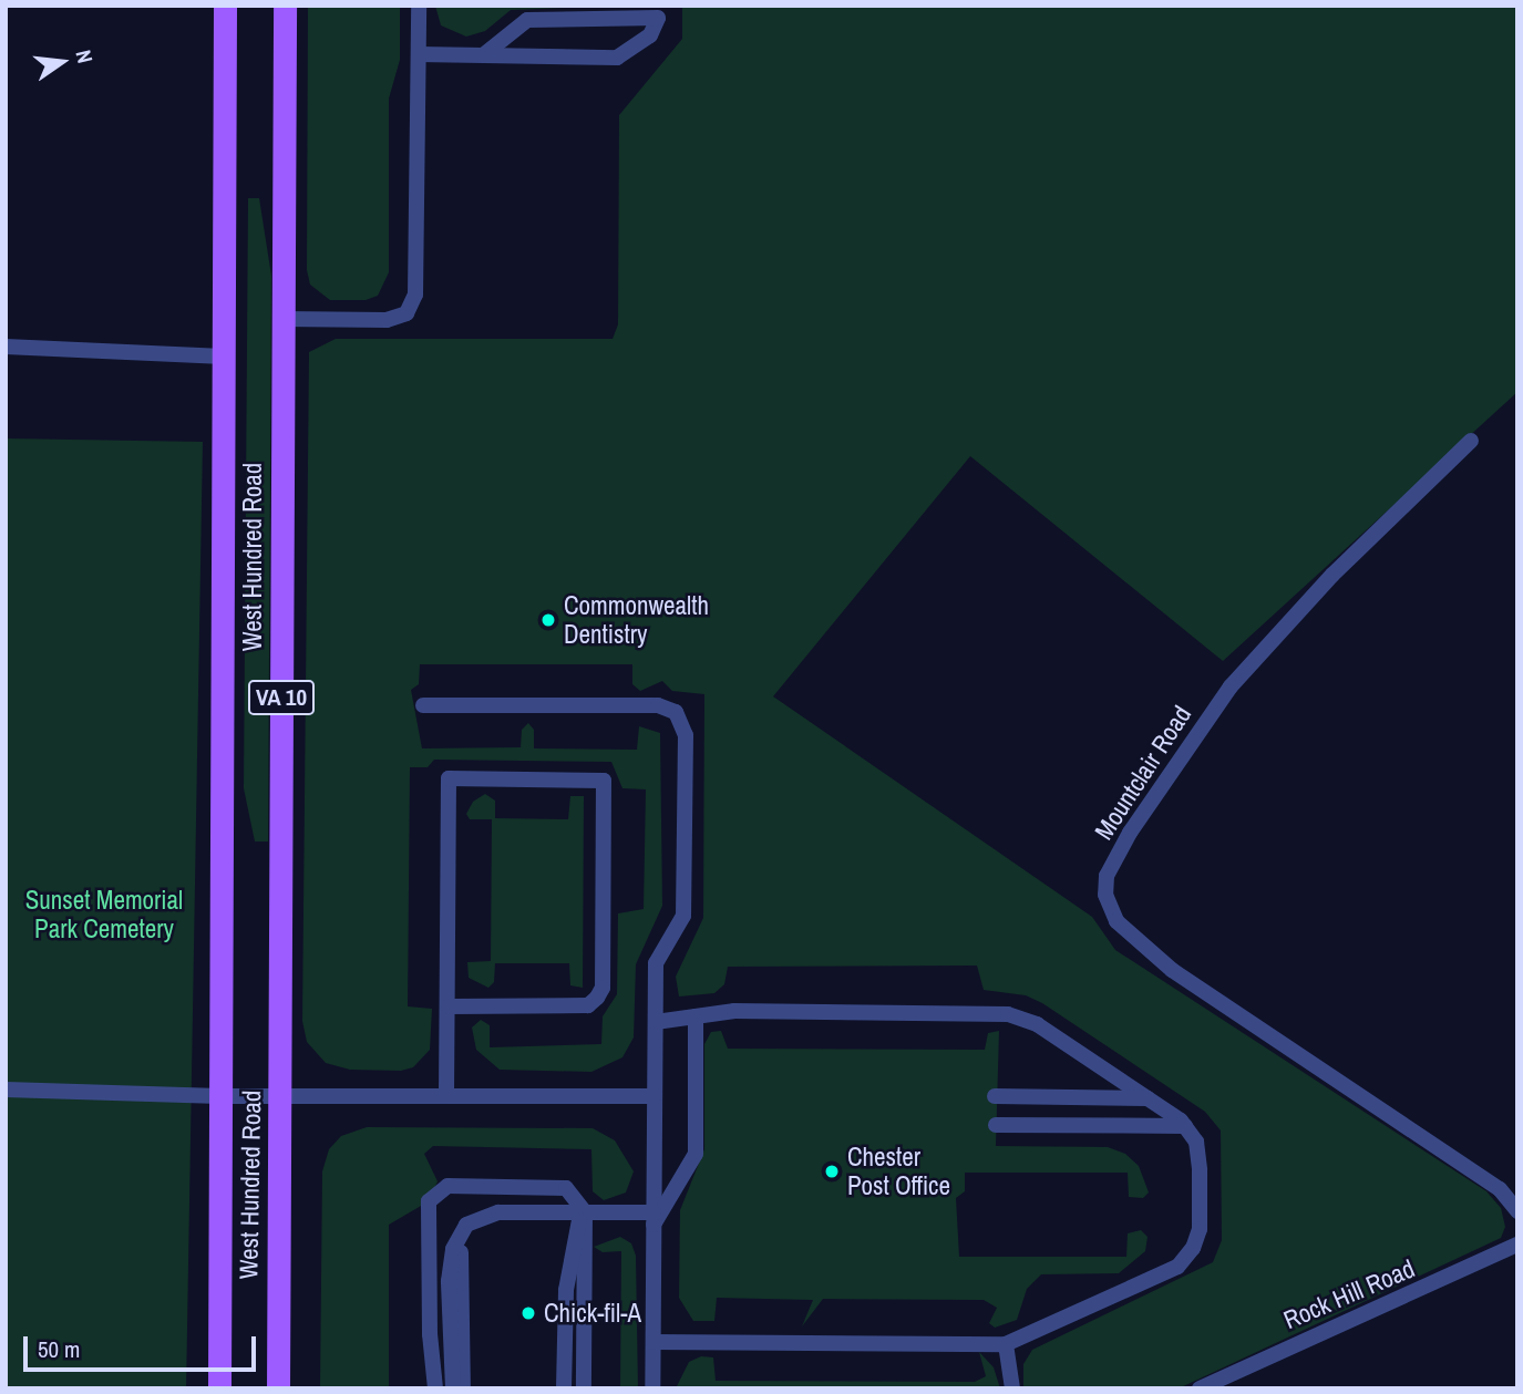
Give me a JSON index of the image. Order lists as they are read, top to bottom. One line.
{"streets":{"main road":["West Hundred Road","VA 10"],"street":["Mountclair Road","Rock Hill Road"]},"parks":["Sunset Memorial Park Cemetery"],"places":["Commonwealth Dentistry","Chester Post Office","Chick-fil-A"],"scale_bar":"50 m","north":"right"}
